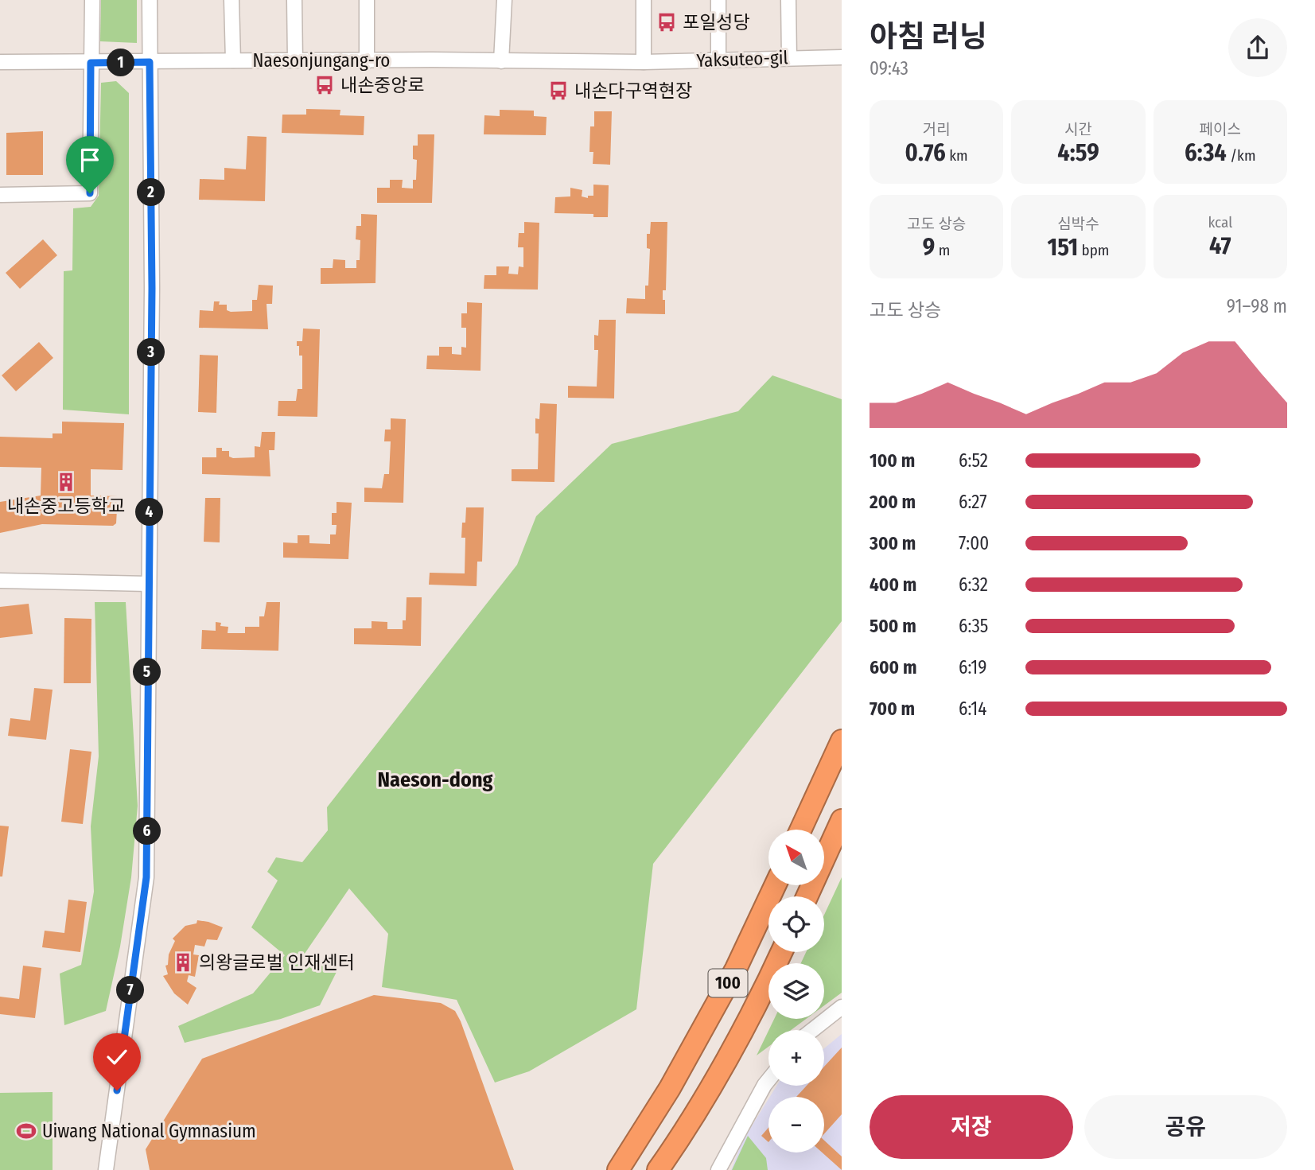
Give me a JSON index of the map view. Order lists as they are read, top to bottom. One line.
{"streets":{"highway":["100"],"street":["Yaksuteo-gil","Naesonjungang-ro"]},"crossings":[["Yaksuteo-gil","Naesonjungang-ro"]],"districts":["Naeson-dong"],"places":{"bus stop":["포일성당","내손중앙로","내손다구역현장"],"building":["내손중고등학교","의왕글로벌 인재센터"],"sports":["Uiwang National Gymnasium"]},"north":"top left","page":{"heading":["아침 러닝","09:43"],"pins":["1","2","3","4","5","6","7"],"stats":[["거리","0.76 km"],["시간","4:59"],["페이스","6:34 /km"],["고도 상승","9 m"],["심박수","151 bpm"],["kcal","47"]],"chart":["고도 상승","91–98 m"],"list":[{"name":"100 m","note":"6:52"},{"name":"200 m","note":"6:27"},{"name":"300 m","note":"7:00"},{"name":"400 m","note":"6:32"},{"name":"500 m","note":"6:35"},{"name":"600 m","note":"6:19"},{"name":"700 m","note":"6:14"}],"map_buttons":["+","−"],"buttons":["저장","공유"]}}
